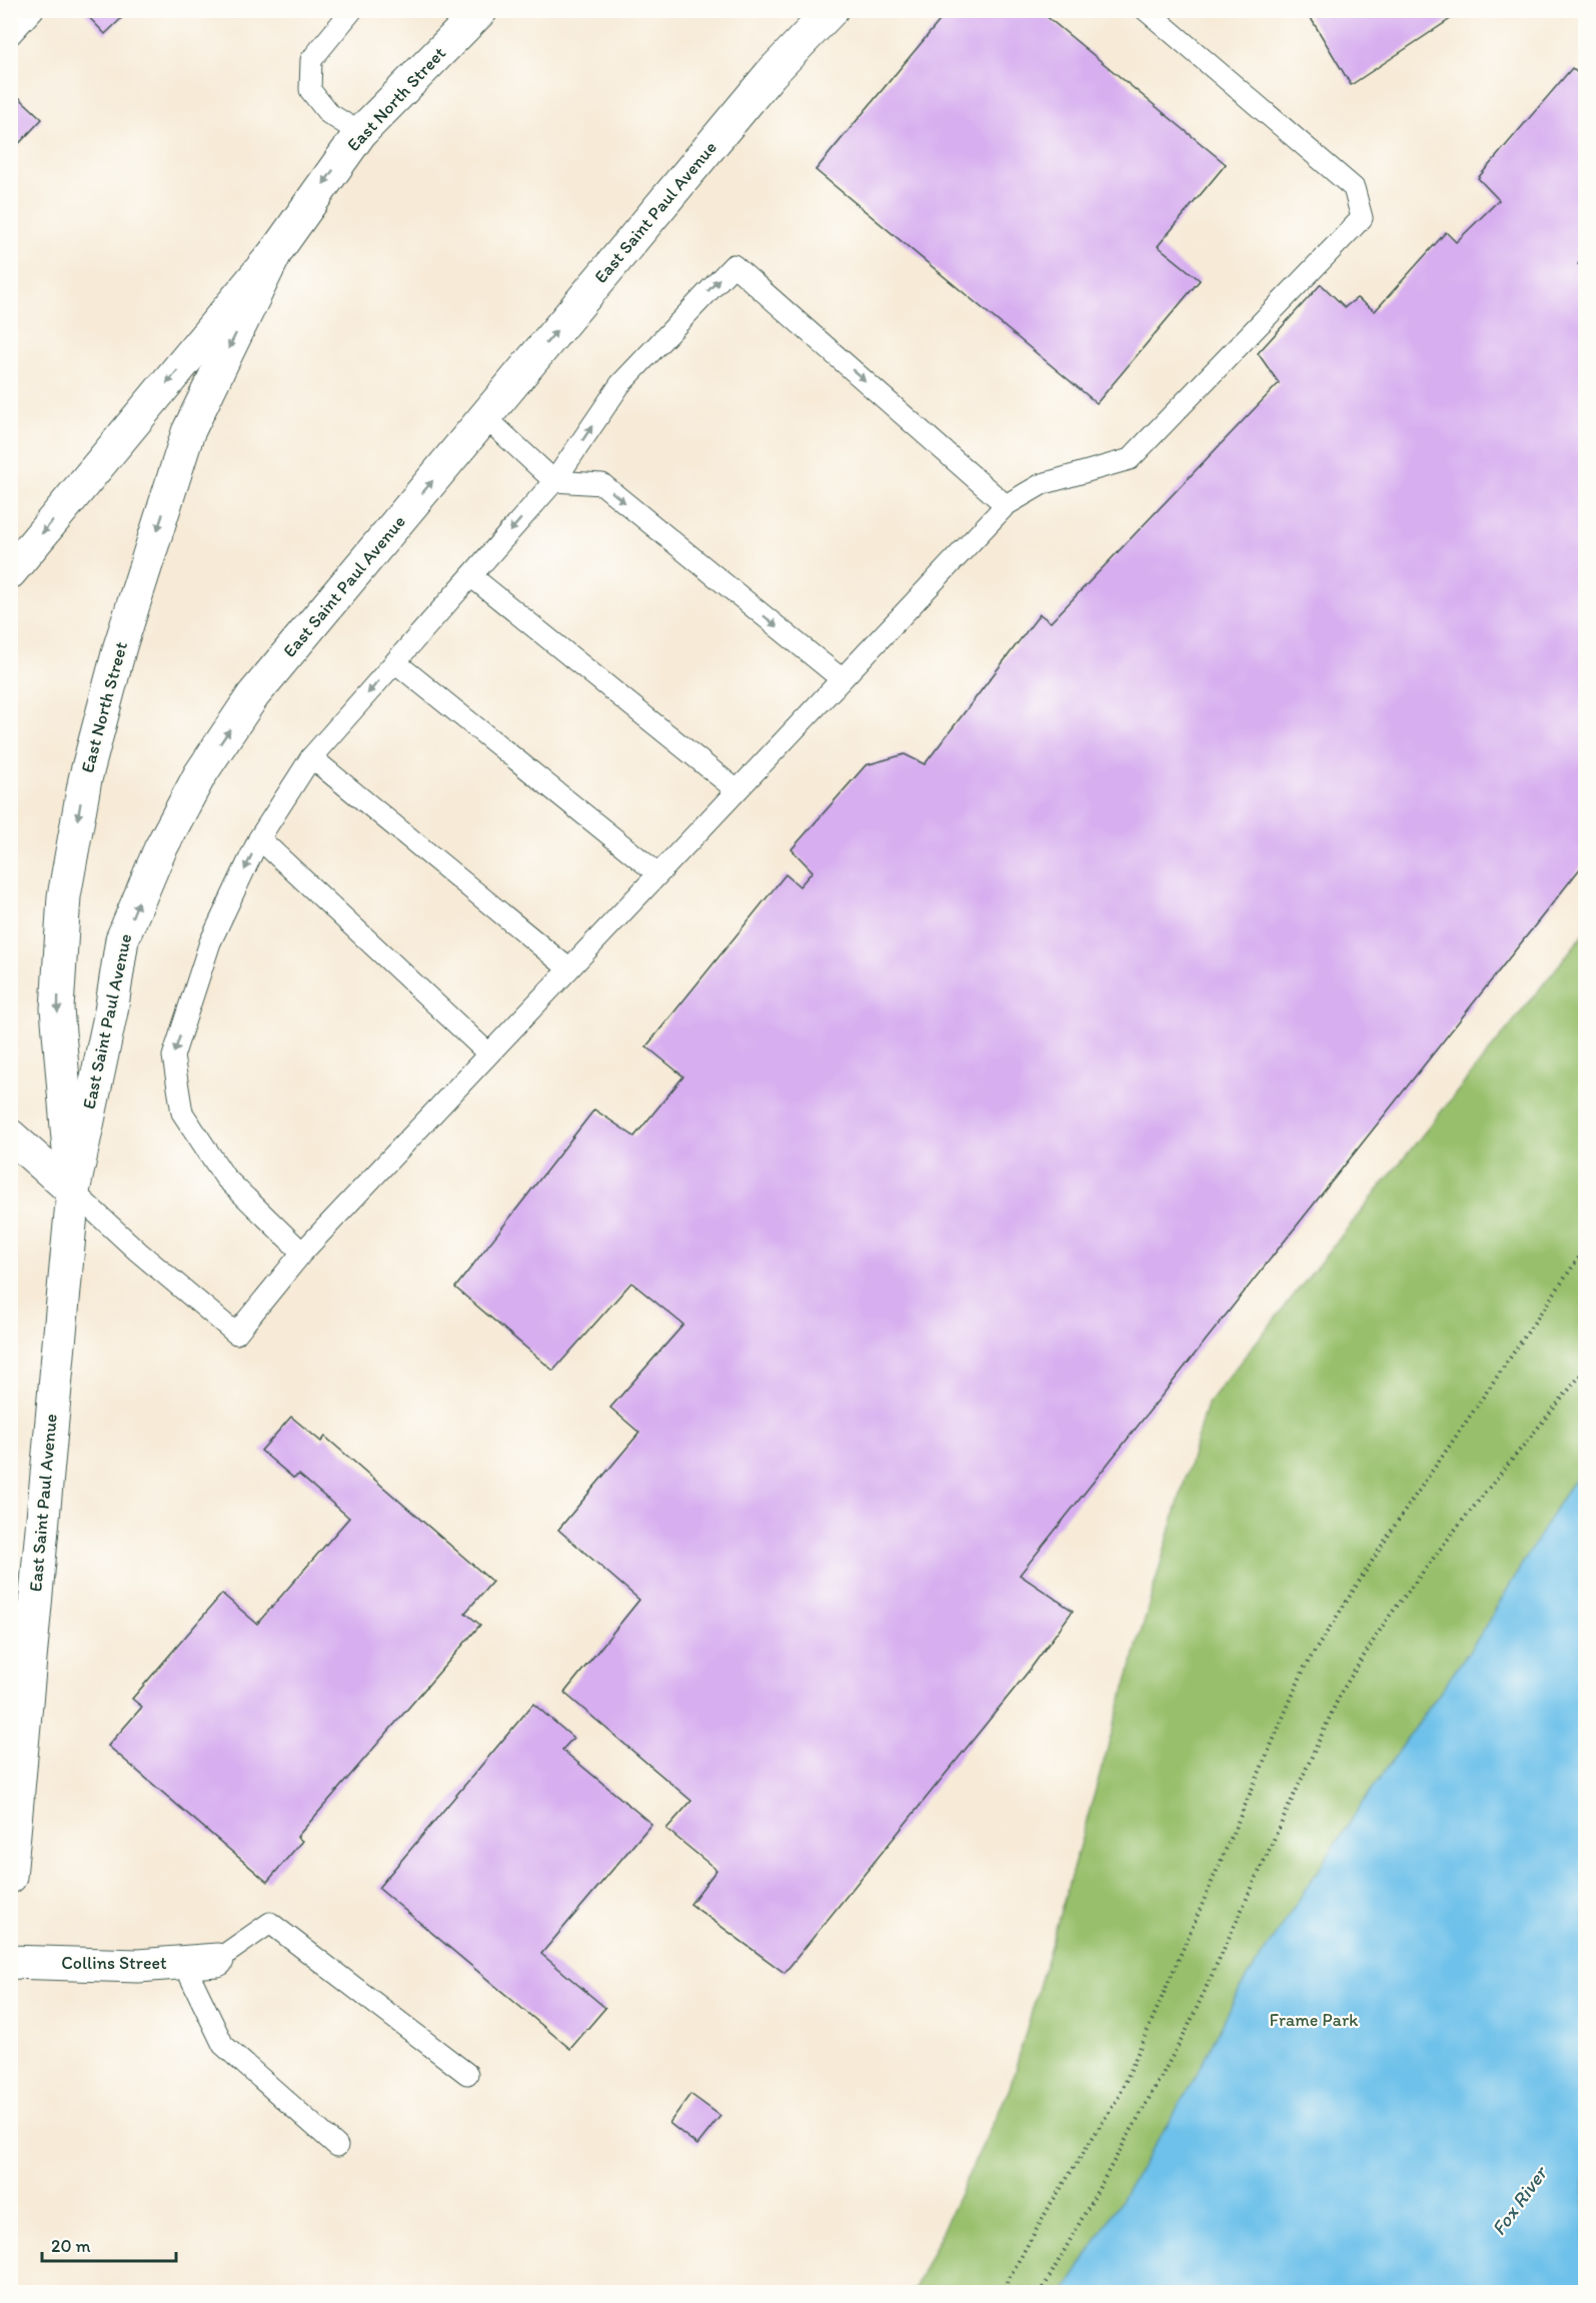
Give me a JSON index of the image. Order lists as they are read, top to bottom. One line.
{"streets":{"main road":["East North Street","East Saint Paul Avenue","Collins Street"]},"crossings":[["East North Street","East Saint Paul Avenue"]],"one_way":["East North Street","East Saint Paul Avenue"],"water":["Fox River"],"parks":["Frame Park"],"scale_bar":"20 m"}
